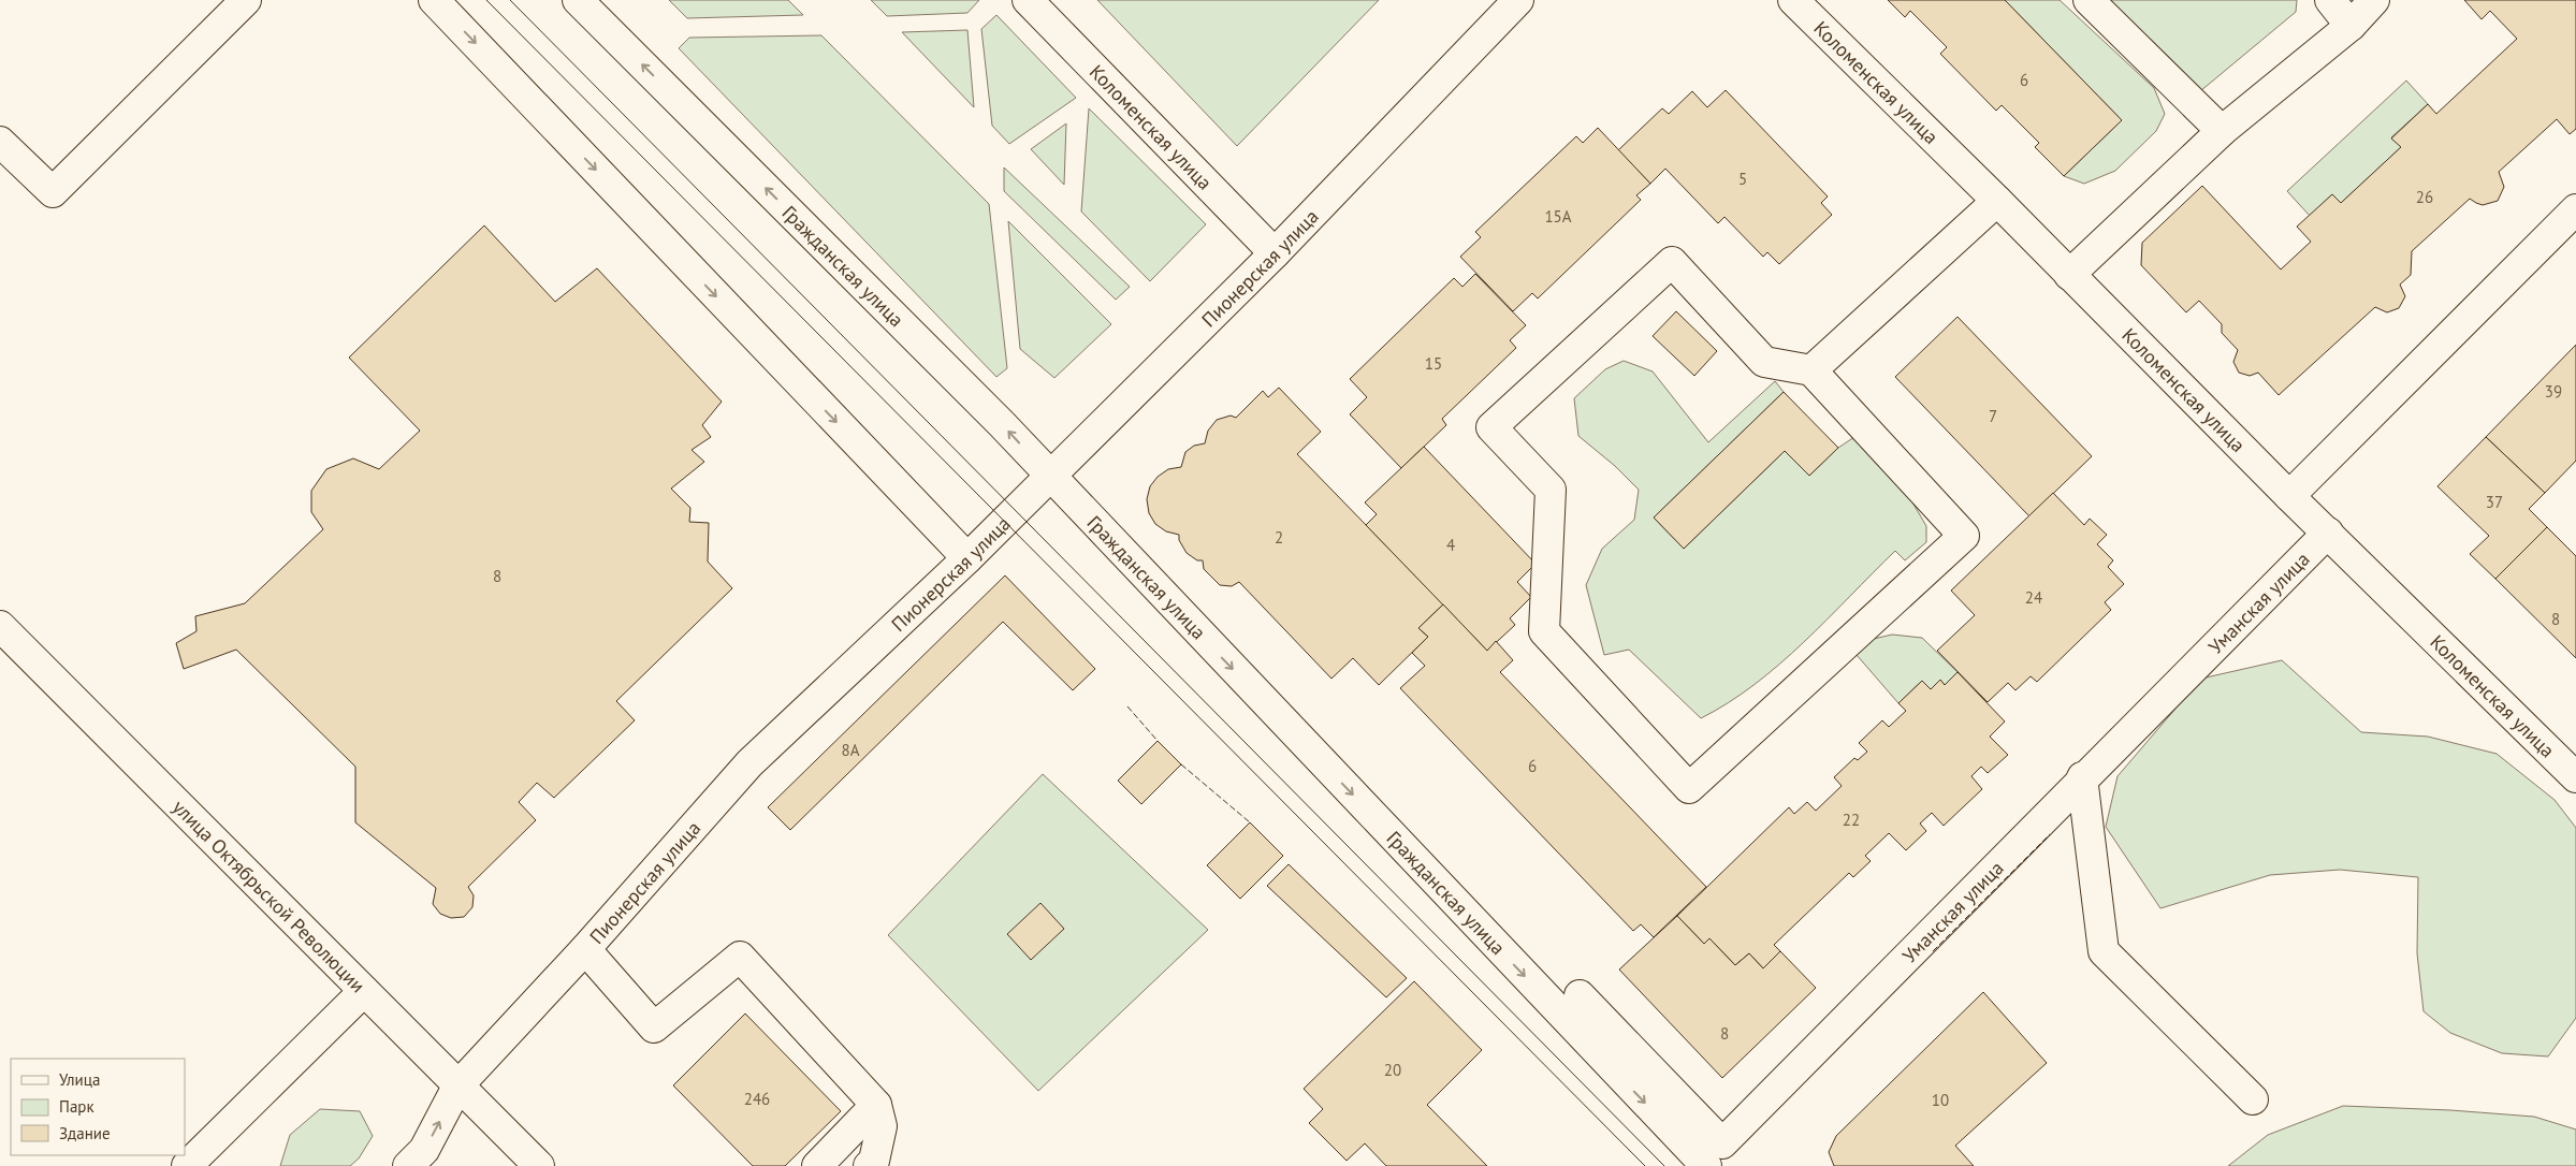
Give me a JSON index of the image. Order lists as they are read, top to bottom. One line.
{"streets":{"street":["Коломенская улица","Гражданская улица","Пионерская улица","Уманская улица","улица Октябрьской Революции"]},"crossings":[["Коломенская улица","Пионерская улица"],["Коломенская улица","Уманская улица"],["Гражданская улица","Пионерская улица"],["Пионерская улица","улица Октябрьской Революции"]],"house_numbers":["6","5","26","15А","15","39","7","37","2","4","8","24","8","8А","6","22","8","20","246","10"],"legend":["Улица","Парк","Здание"]}
